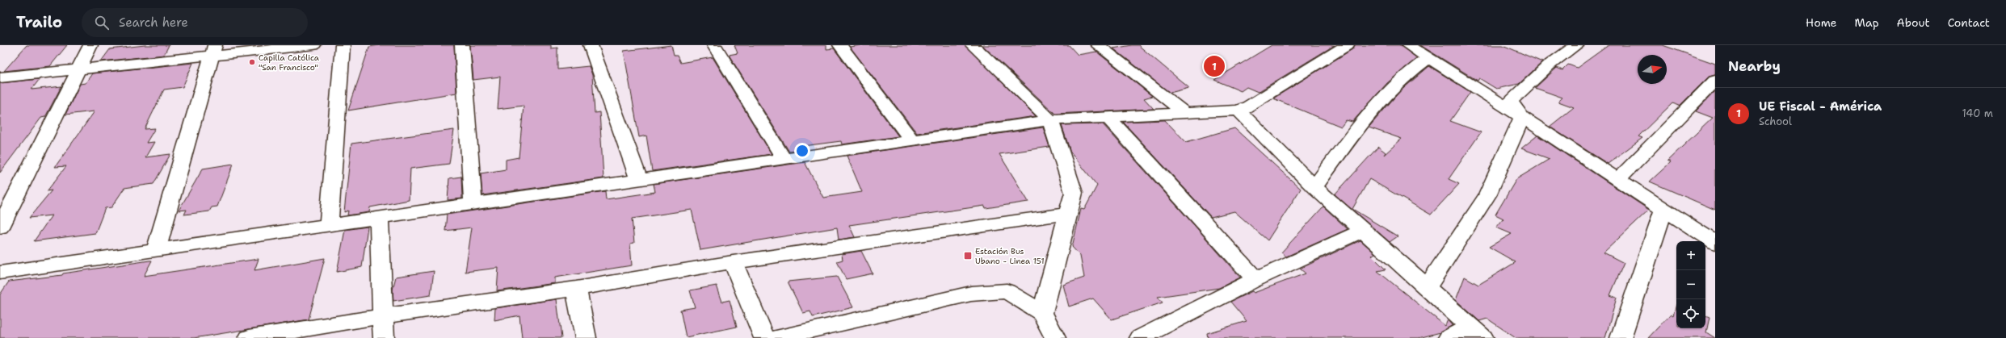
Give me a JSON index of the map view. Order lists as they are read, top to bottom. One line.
{"places":{"other":["Capilla Católica \"San Francisco\""],"transit":["Estación Bus Ubano - Linea 151"]},"north":"right","page":{"header":"Trailo","search":"Search here","nav":["Home","Map","About","Contact"],"heading":"Nearby","pins":"1","list":[{"mark":"1","name":"UE Fiscal - América","note":"School","value":"140 m"}],"map_buttons":["+","−"]}}
